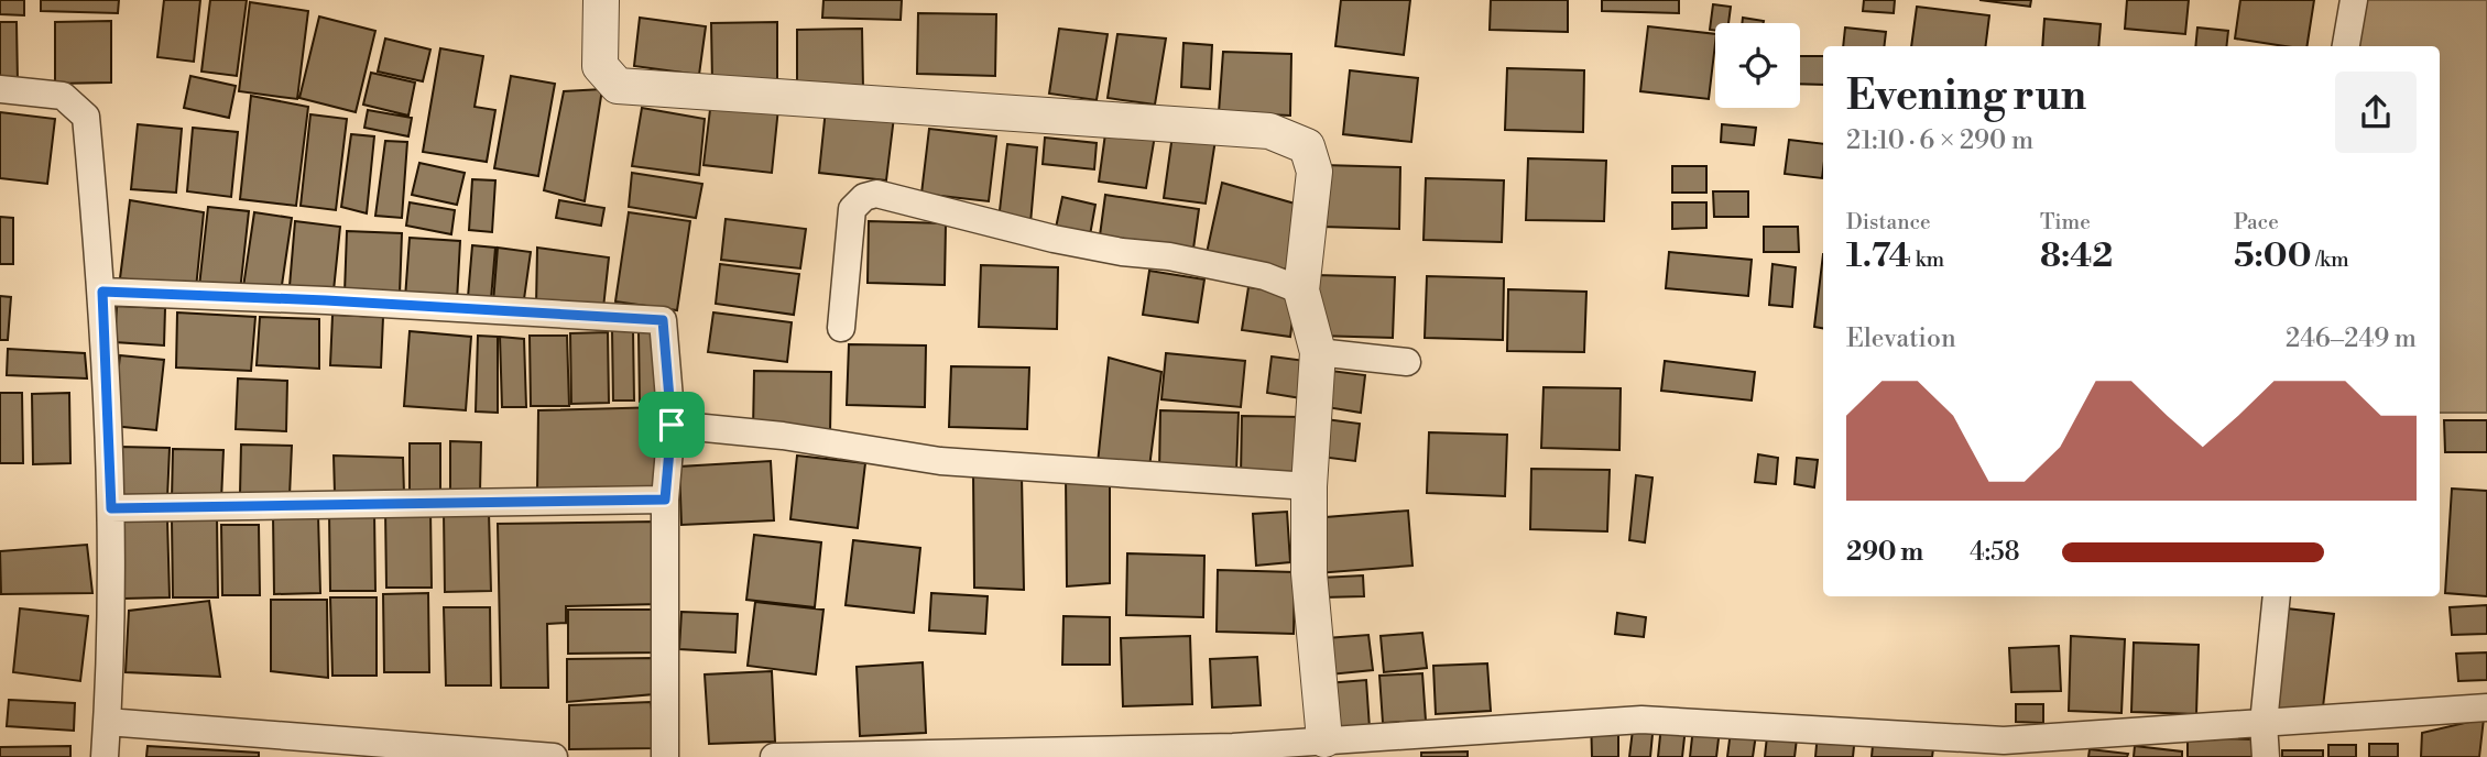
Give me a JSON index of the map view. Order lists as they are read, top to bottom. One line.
{"page":{"heading":["Evening run","21:10 · 6 × 290 m"],"stats":[["Distance","1.74 km"],["Time","8:42"],["Pace","5:00 /km"]],"chart":["Elevation","246–249 m"],"list":[{"name":"290 m","note":"4:58"}]}}
